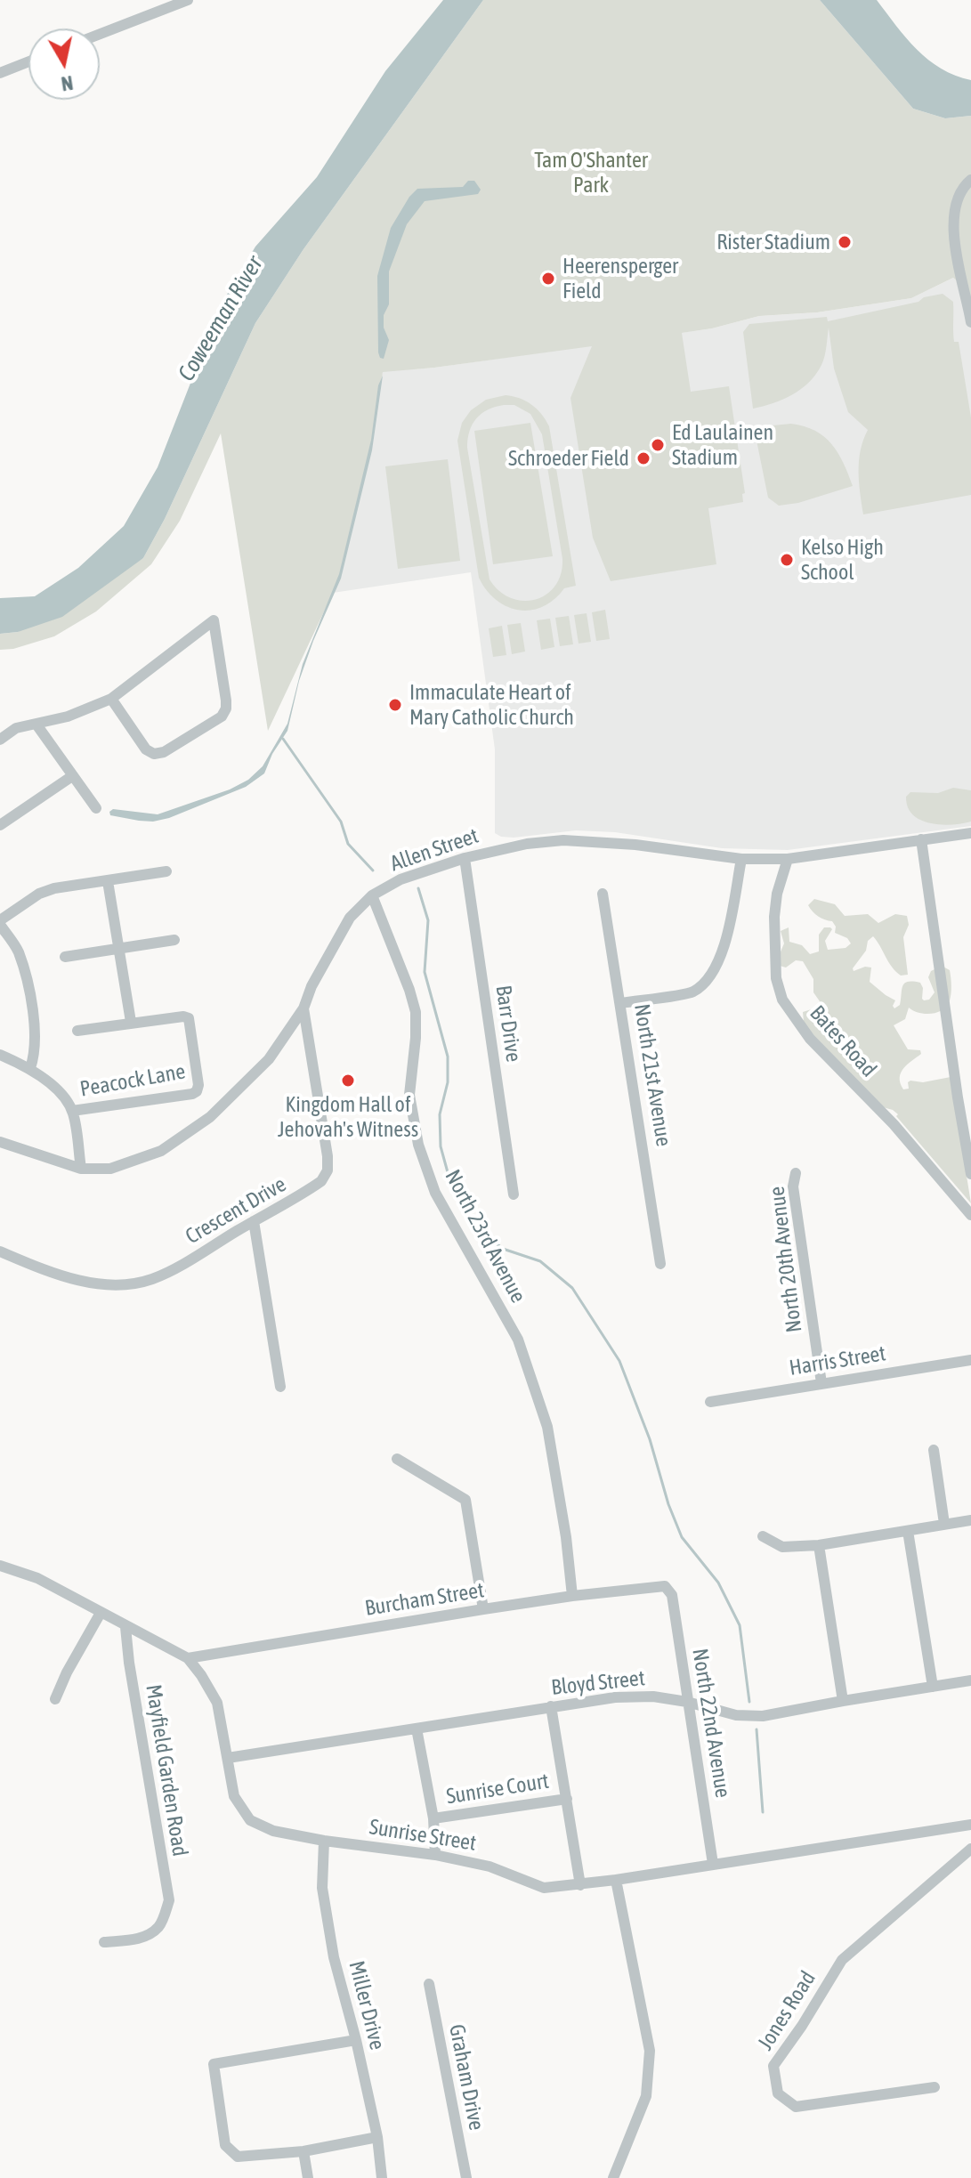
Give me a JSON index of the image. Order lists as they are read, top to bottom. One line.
{"streets":{"street":["Allen Street","Barr Drive","Bates Road","North 21st Avenue","Peacock Lane","Crescent Drive","North 23rd Avenue","North 20th Avenue","Harris Street","Burcham Street","Bloyd Street","North 22nd Avenue","Mayfield Garden Road","Sunrise Court","Sunrise Street","Miller Drive","Jones Road","Graham Drive"]},"crossings":[["Allen Street","Barr Drive"],["Allen Street","Bates Road"],["Allen Street","Crescent Drive"],["Allen Street","North 23rd Avenue"],["North 23rd Avenue","Burcham Street"],["North 20th Avenue","Harris Street"],["Burcham Street","North 22nd Avenue"],["Burcham Street","Sunrise Street"],["Bloyd Street","North 22nd Avenue"],["Bloyd Street","Sunrise Street"],["North 22nd Avenue","Sunrise Street"],["Mayfield Garden Road","Sunrise Street"],["Sunrise Street","Miller Drive"]],"water":["Coweeman River"],"parks":["Tam O'Shanter Park"],"places":["Rister Stadium","Heerensperger Field","Ed Laulainen Stadium","Schroeder Field","Kelso High School","Immaculate Heart of Mary Catholic Church","Kingdom Hall of Jehovah's Witness"],"north":"bottom"}
